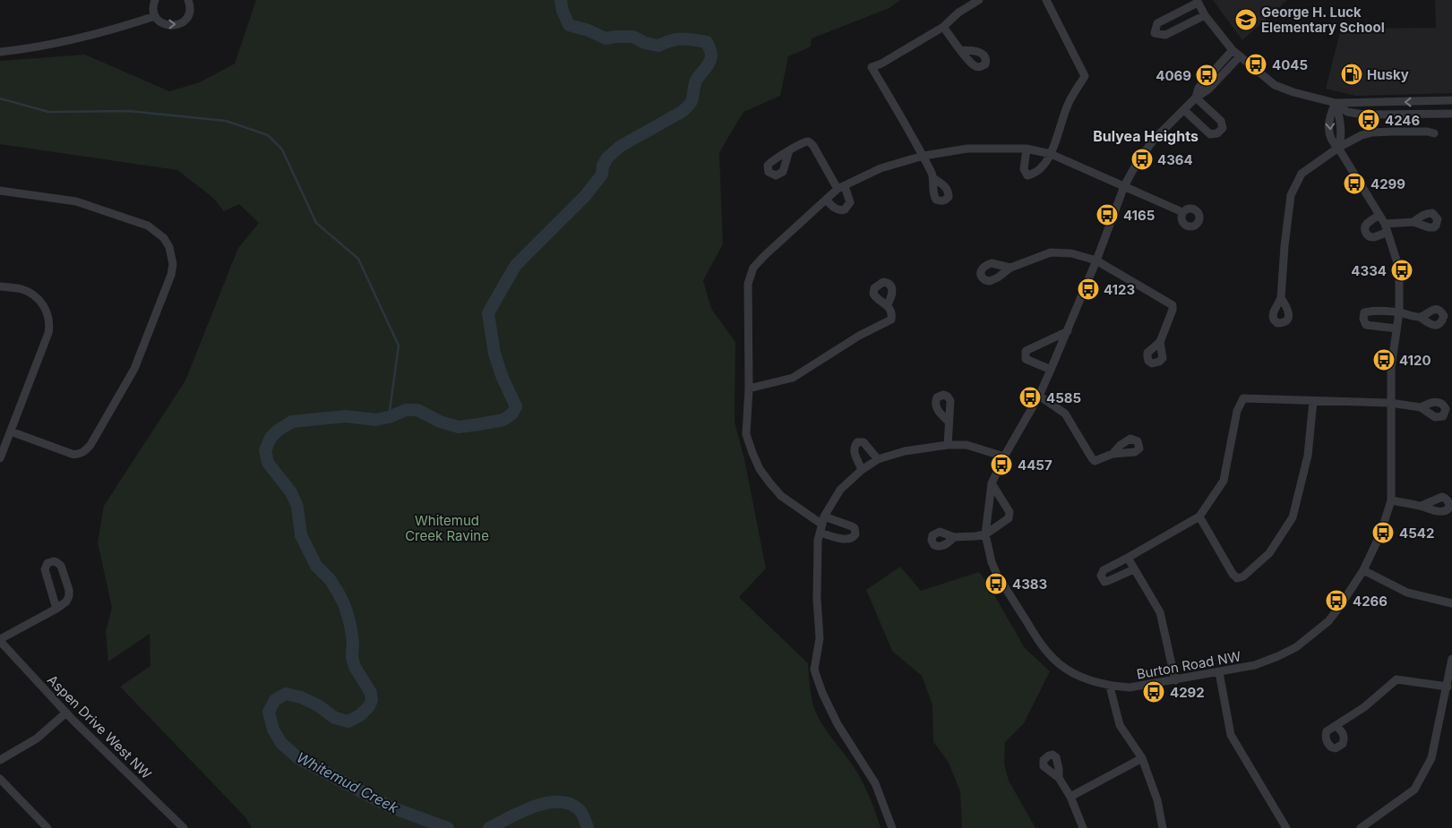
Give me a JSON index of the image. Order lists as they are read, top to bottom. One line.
{"streets":{"street":["Burton Road NW","Aspen Drive West NW"]},"districts":["Bulyea Heights"],"water":["Whitemud Creek"],"parks":["Whitemud Creek Ravine"],"places":{"school or university":["George H. Luck Elementary School"],"bus stop":["4045","4069","4246","4364","4299","4165","4334","4123","4120","4585","4457","4542","4383","4266","4292"],"fuel station":["Husky"]}}
